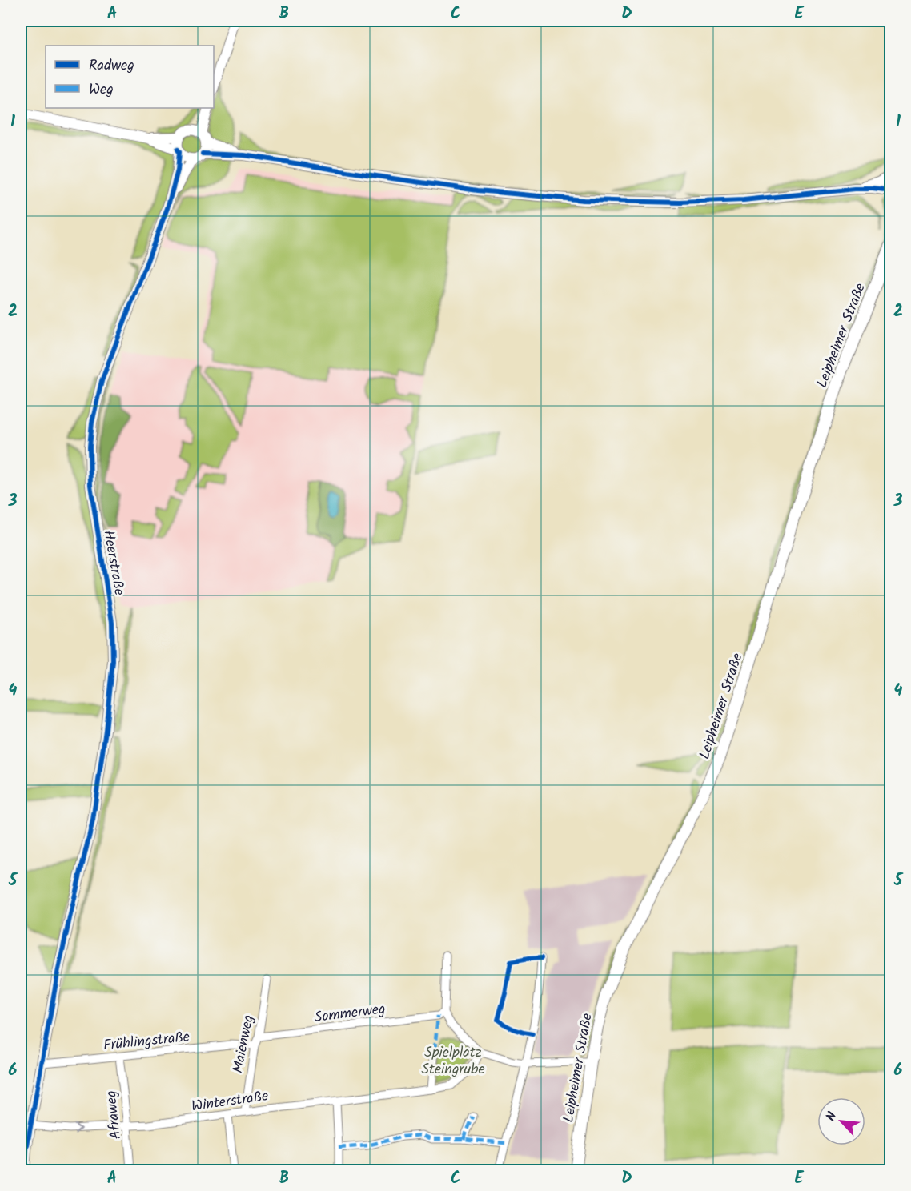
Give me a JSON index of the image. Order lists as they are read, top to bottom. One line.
{"streets":{"main road":["Leipheimer Straße"],"street":["Heerstraße","Sommerweg","Frühlingstraße","Maienweg","Winterstraße","Afraweg"]},"crossings":[["Heerstraße","Frühlingstraße"],["Heerstraße","Winterstraße"],["Sommerweg","Maienweg"],["Frühlingstraße","Maienweg"],["Frühlingstraße","Afraweg"],["Maienweg","Winterstraße"],["Winterstraße","Afraweg"]],"parks":["Spielplatz Steingrube"],"legend":["Radweg","Weg"],"north":"top left","grid":{"columns":["A","B","C","D","E"],"rows":["1","2","3","4","5","6"]}}
